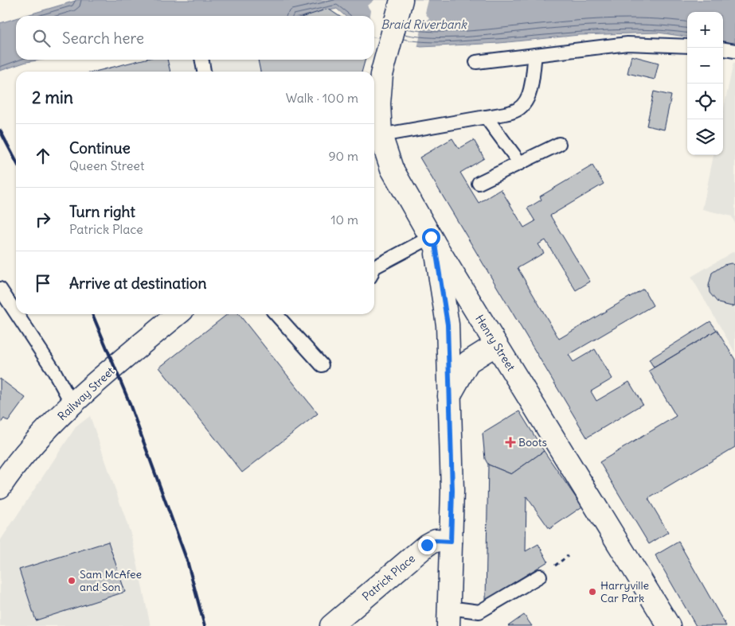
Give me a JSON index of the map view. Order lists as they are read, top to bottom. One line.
{"streets":{"main road":["Henry Street","Railway Street","Patrick Place"]},"water":["Braid Riverbank"],"places":{"health":["Boots"],"other":["Sam McAfee and Son","Harryville Car Park"]},"page":{"map_buttons":["+","−"],"search":"Search here","heading":["2 min","Walk · 100 m"],"list":[["Continue","Queen Street","90 m"],["Turn right","Patrick Place","10 m"],"Arrive at destination"]}}
